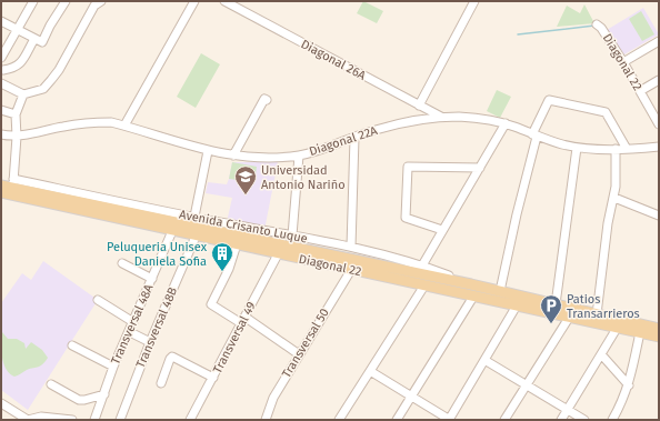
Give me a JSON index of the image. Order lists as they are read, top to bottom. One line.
{"streets":{"main road":["Diagonal 22"],"street":["Diagonal 26A","Diagonal 22A","Avenida Crisanto Luque","Transversal 48A","Transversal 48B","Transversal 49","Transversal 50"]},"crossings":[["Diagonal 26A","Diagonal 22A"],["Diagonal 22","Avenida Crisanto Luque"],["Diagonal 22","Transversal 48A"],["Diagonal 22","Transversal 48B"],["Diagonal 22","Transversal 49"],["Diagonal 22","Transversal 50"]],"places":{"school or university":["Universidad Antonio Nariño"],"building":["Peluqueria Unisex Daniela Sofia"],"parking":["Patios Transarrieros"]}}
